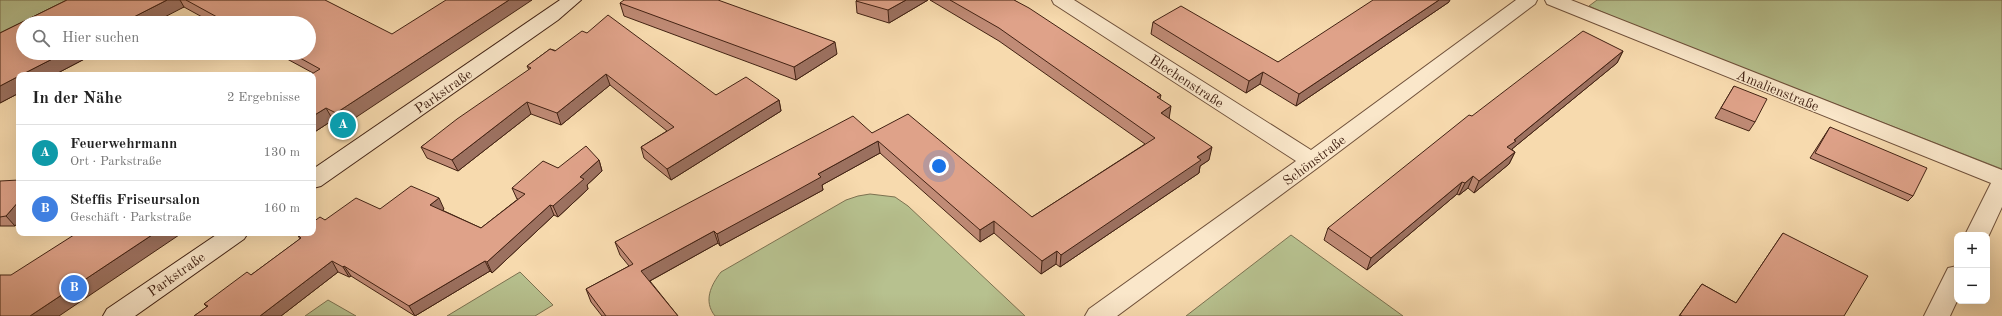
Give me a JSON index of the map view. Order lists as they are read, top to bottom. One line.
{"streets":{"street":["Blechenstraße","Amalienstraße","Parkstraße","Schönstraße"]},"crossings":[["Blechenstraße","Schönstraße"]],"page":{"search":"Hier suchen","heading":["In der Nähe","2 Ergebnisse"],"pins":["A","B"],"list":[{"mark":"A","name":"Feuerwehrmann","note":"Ort · Parkstraße","value":"130 m"},{"mark":"B","name":"Steffis Friseursalon","note":"Geschäft · Parkstraße","value":"160 m"}],"map_buttons":["+","−"]}}
